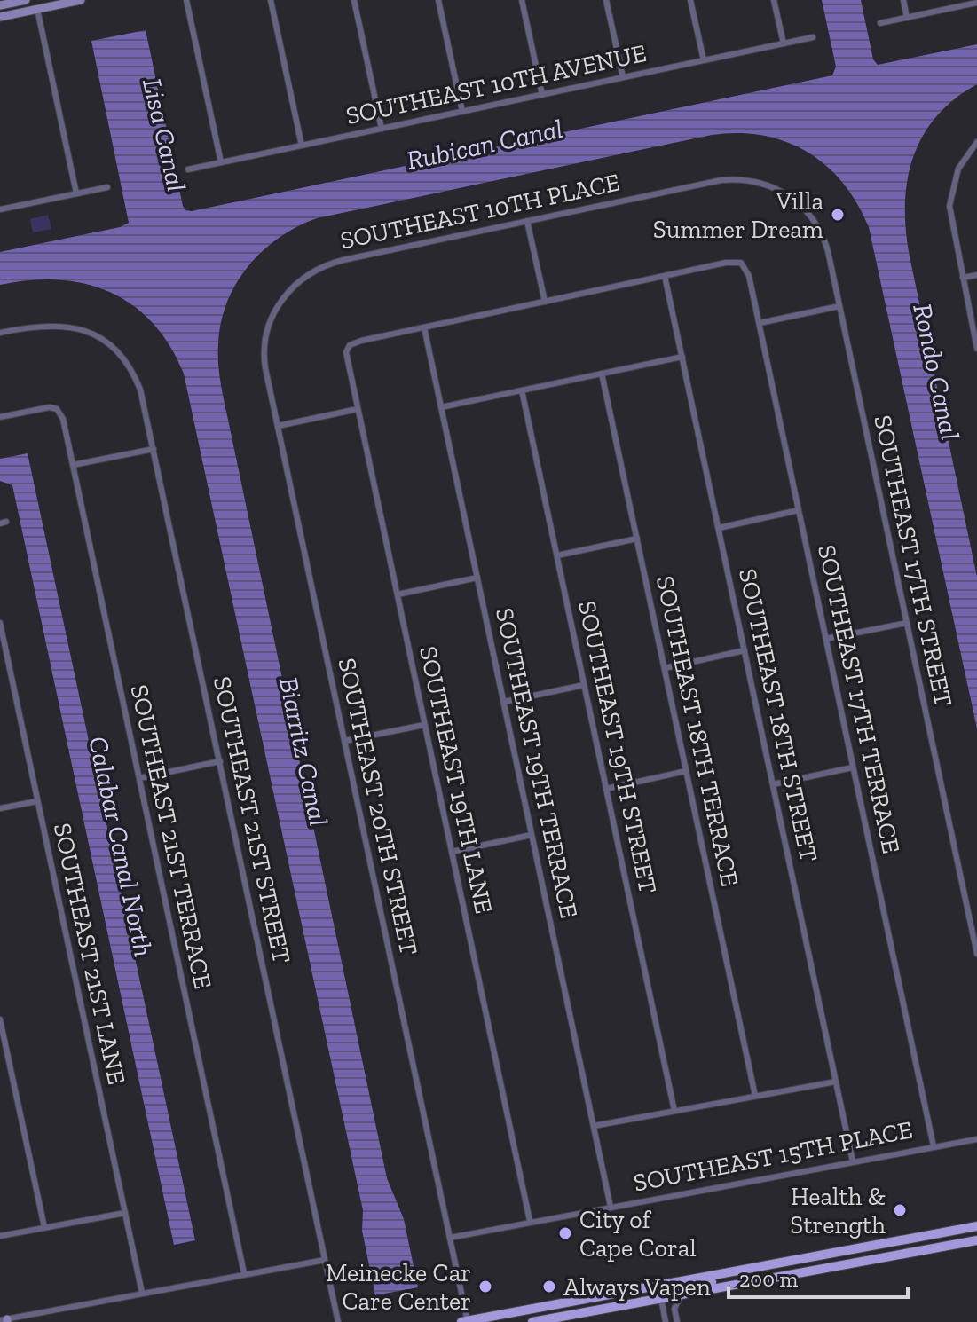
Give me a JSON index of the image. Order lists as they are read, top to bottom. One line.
{"streets":{"street":["SOUTHEAST 10TH AVENUE","SOUTHEAST 10TH PLACE","SOUTHEAST 17TH STREET","SOUTHEAST 17TH TERRACE","SOUTHEAST 18TH STREET","SOUTHEAST 18TH TERRACE","SOUTHEAST 19TH STREET","SOUTHEAST 19TH TERRACE","SOUTHEAST 19TH LANE","SOUTHEAST 20TH STREET","SOUTHEAST 21ST STREET","SOUTHEAST 21ST TERRACE","SOUTHEAST 21ST LANE","SOUTHEAST 15TH PLACE"]},"crossings":[["SOUTHEAST 10TH PLACE","SOUTHEAST 17TH STREET"],["SOUTHEAST 10TH PLACE","SOUTHEAST 20TH STREET"],["SOUTHEAST 17TH TERRACE","SOUTHEAST 18TH STREET"],["SOUTHEAST 17TH TERRACE","SOUTHEAST 15TH PLACE"],["SOUTHEAST 18TH STREET","SOUTHEAST 15TH PLACE"],["SOUTHEAST 19TH TERRACE","SOUTHEAST 19TH LANE"],["SOUTHEAST 19TH TERRACE","SOUTHEAST 15TH PLACE"],["SOUTHEAST 19TH LANE","SOUTHEAST 15TH PLACE"],["SOUTHEAST 20TH STREET","SOUTHEAST 15TH PLACE"]],"water":["Lisa Canal","Rubican Canal","Rondo Canal","Biarritz Canal","Calabar Canal North"],"places":["Villa Summer Dream","Health & Strength","City of Cape Coral","Meinecke Car Care Center","Always Vapen"],"scale_bar":"200 m"}
